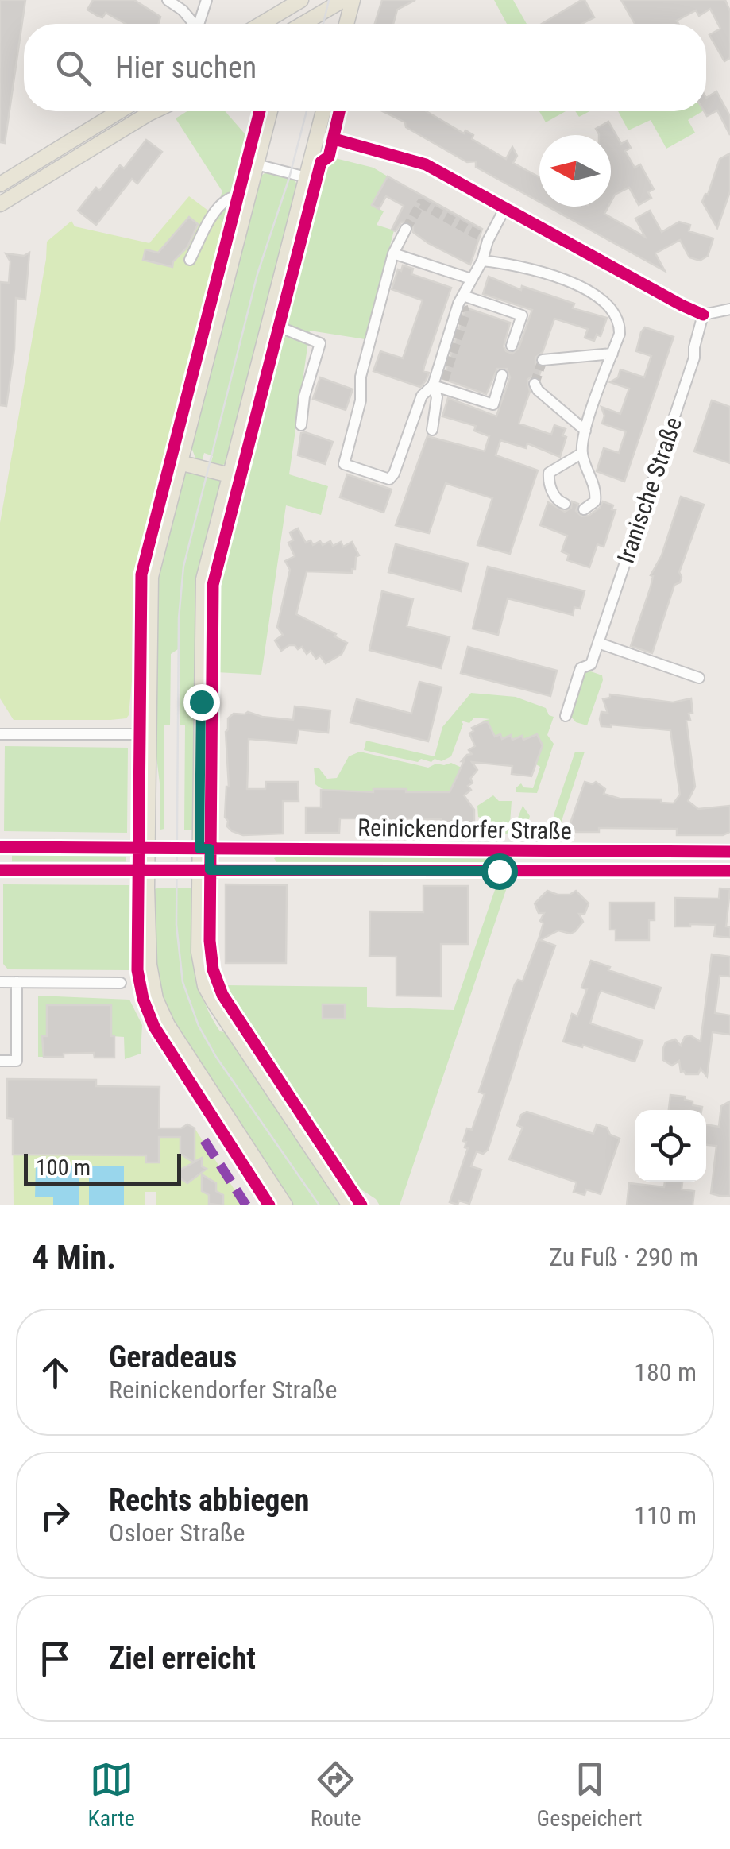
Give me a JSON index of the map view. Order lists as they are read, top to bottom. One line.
{"streets":{"main road":["Reinickendorfer Straße"],"street":["Iranische Straße"]},"scale_bar":"100 m","north":"left","page":{"search":"Hier suchen","scale":"100 m","heading":["4 Min.","Zu Fuß · 290 m"],"list":[["Geradeaus","Reinickendorfer Straße","180 m"],["Rechts abbiegen","Osloer Straße","110 m"],"Ziel erreicht"],"nav":["Karte","Route","Gespeichert"]}}
